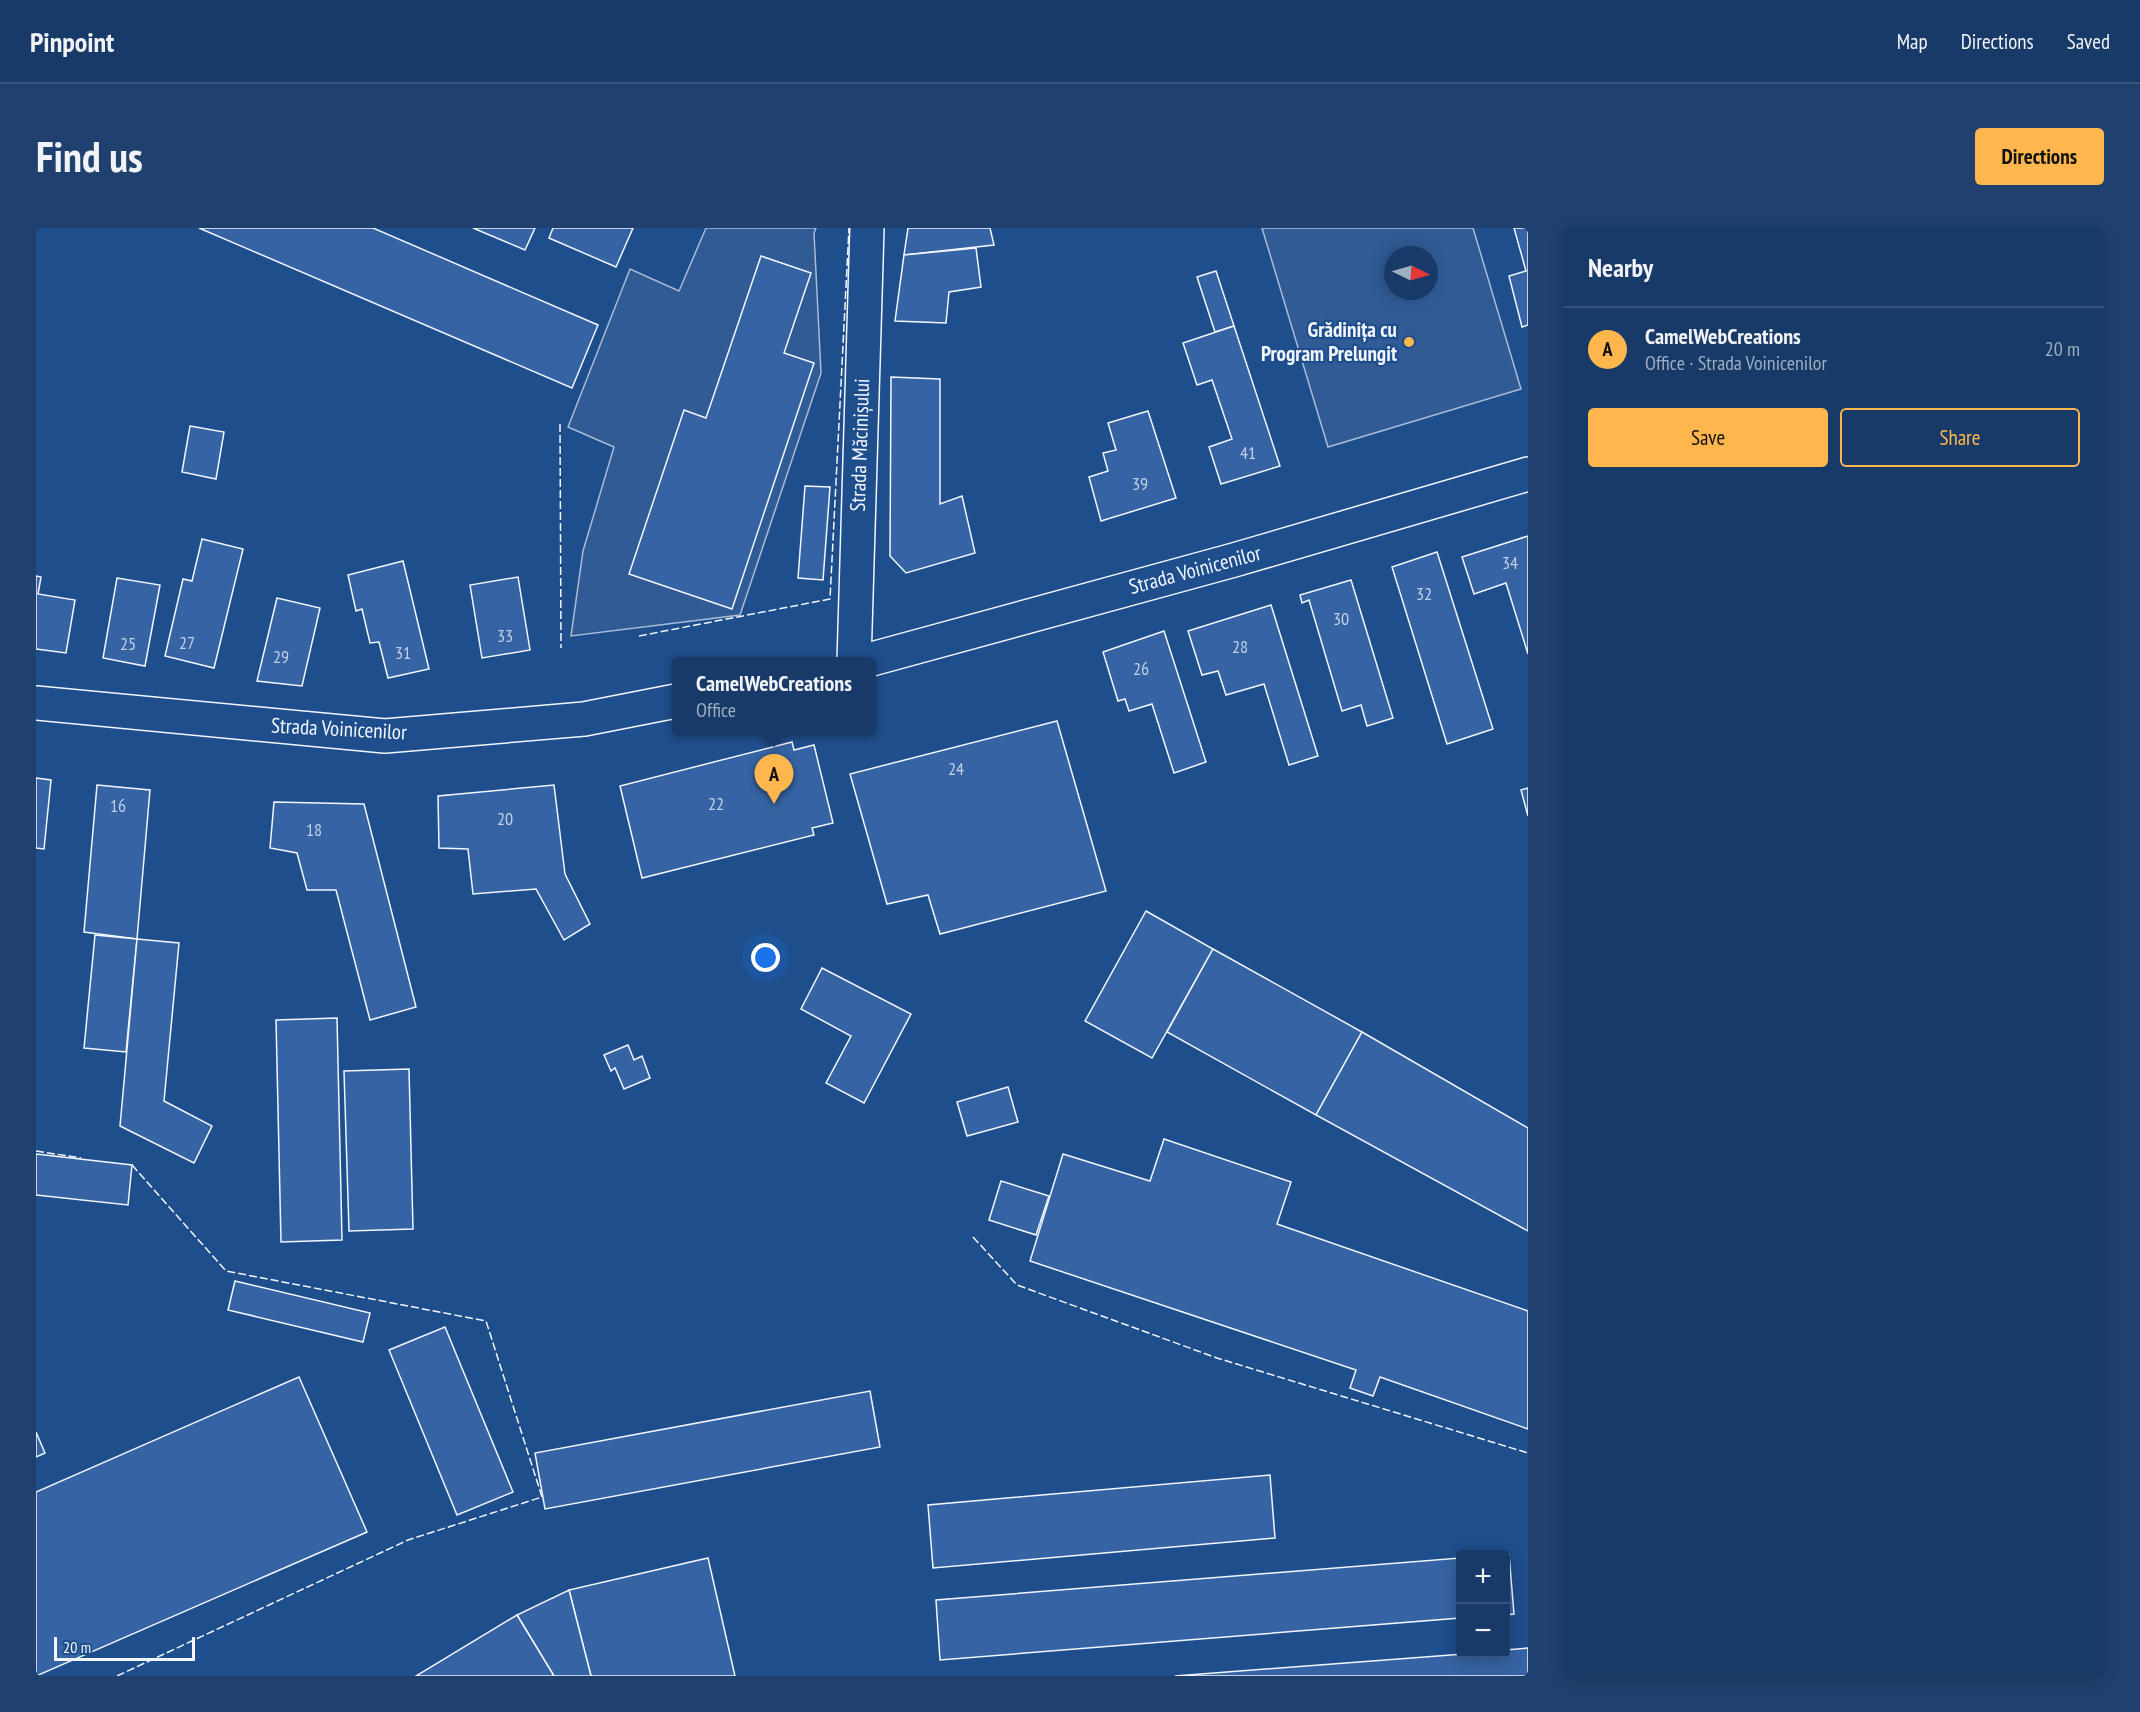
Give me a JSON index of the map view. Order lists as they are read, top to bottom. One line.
{"streets":{"street":["Strada Măcinișului","Strada Voinicenilor"]},"places":["Grădinița cu Program Prelungit"],"house_numbers":["41","39","34","32","30","33","27","25","28","31","29","26","24","22","16","20","18"],"scale_bar":"20 m","north":"right","page":{"header":"Pinpoint","nav":["Map","Directions","Saved"],"buttons":["Directions",["Save","Share"]],"title":"Find us","heading":"Nearby","list":[{"mark":"A","name":"CamelWebCreations","note":"Office · Strada Voinicenilor","value":"20 m"}],"popup":["CamelWebCreations","Office"],"pins":"A","map_buttons":["+","−"],"scale":"20 m"}}
